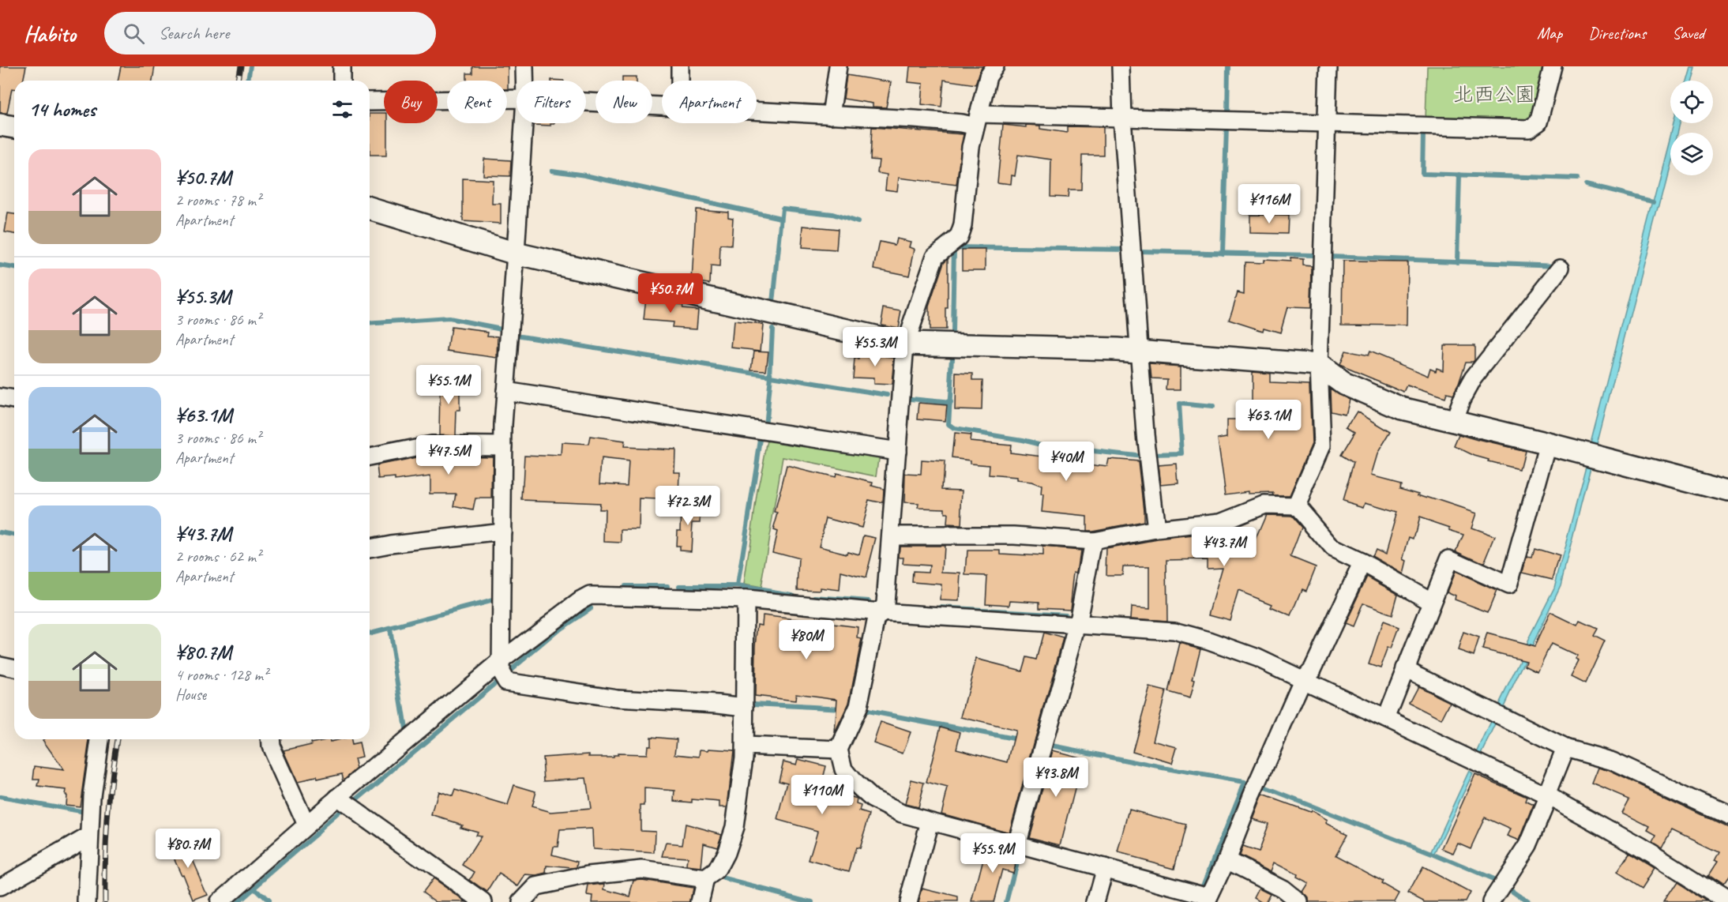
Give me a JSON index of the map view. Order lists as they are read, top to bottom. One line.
{"parks":["北西公園"],"page":{"header":"Habito","search":"Search here","nav":["Map","Directions","Saved"],"chip":["Buy","Rent","Filters","New","Apartment"],"heading":"14 homes","list":[{"name":"¥50.7M","note":"2 rooms · 78 m² · Apartment"},{"name":"¥55.3M","note":"3 rooms · 86 m² · Apartment"},{"name":"¥63.1M","note":"3 rooms · 86 m² · Apartment"},{"name":"¥43.7M","note":"2 rooms · 62 m² · Apartment"},{"name":"¥80.7M","note":"4 rooms · 128 m² · House"}],"price":["¥116M","¥50.7M","¥55.3M","¥55.1M","¥63.1M","¥47.5M","¥40M","¥72.3M","¥43.7M","¥80M","¥93.8M","¥110M","¥80.7M","¥55.9M"]}}
